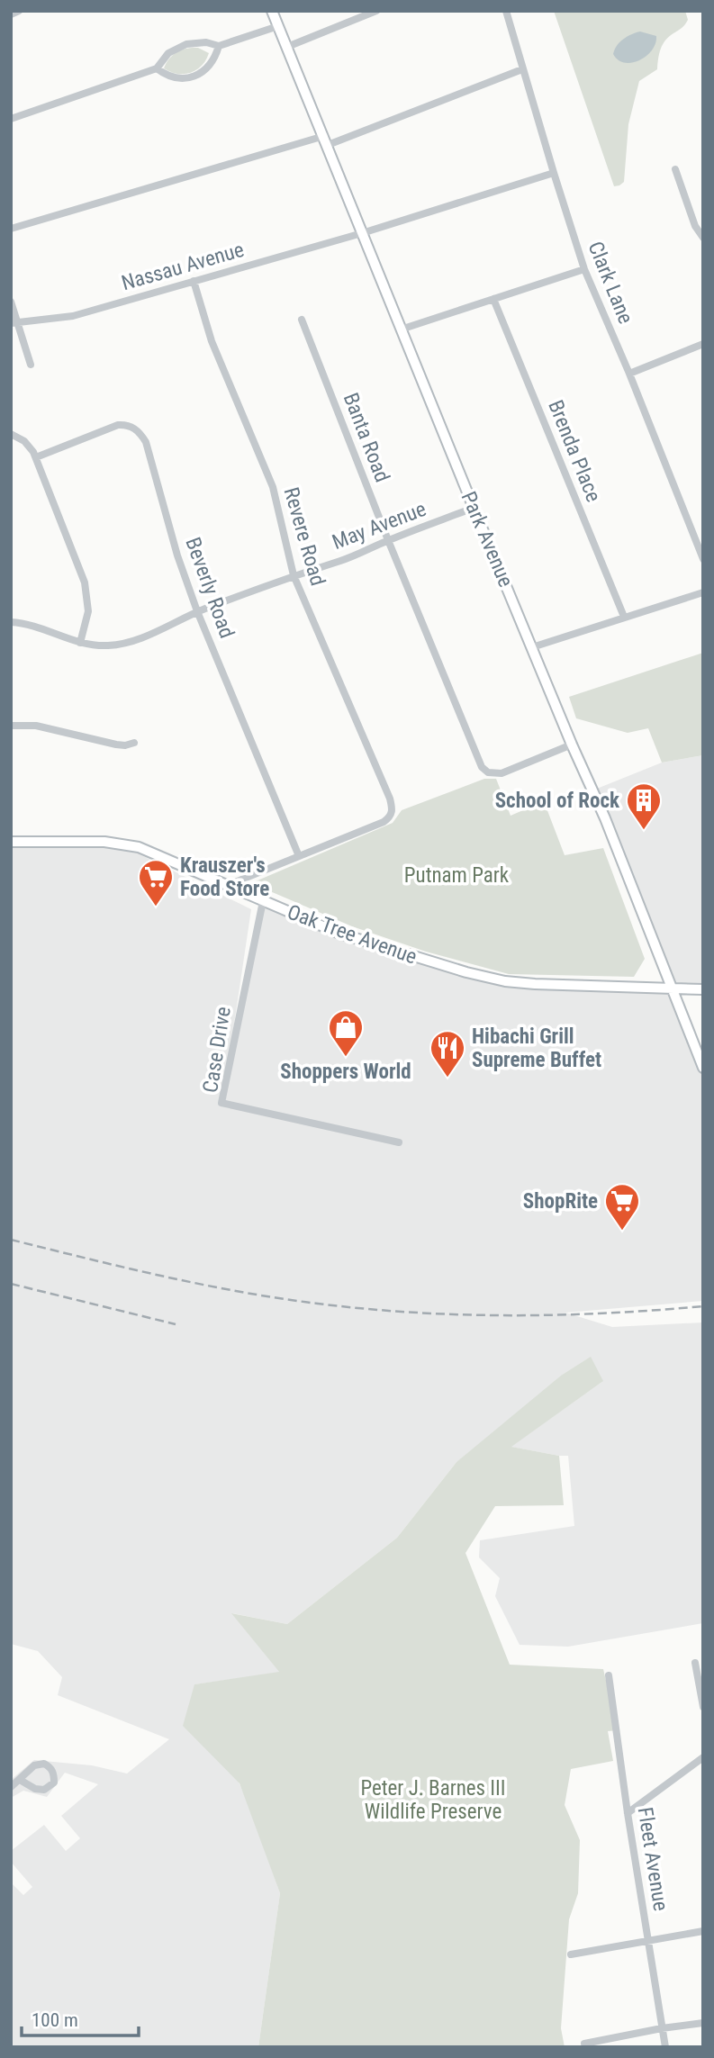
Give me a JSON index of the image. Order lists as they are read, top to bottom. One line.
{"streets":{"main road":["Park Avenue","Oak Tree Avenue"],"street":["Nassau Avenue","Clark Lane","Banta Road","Brenda Place","May Avenue","Revere Road","Beverly Road","Case Drive","Fleet Avenue"]},"crossings":[["Nassau Avenue","Clark Lane"],["Nassau Avenue","Revere Road"],["Nassau Avenue","Park Avenue"],["Banta Road","May Avenue"],["Banta Road","Park Avenue"],["May Avenue","Revere Road"],["May Avenue","Park Avenue"],["May Avenue","Beverly Road"],["Revere Road","Beverly Road"],["Park Avenue","Oak Tree Avenue"],["Oak Tree Avenue","Case Drive"]],"parks":["Putnam Park","Peter J. Barnes III Wildlife Preserve"],"places":{"building":["School of Rock"],"supermarket":["Krauszer's Food Store","ShopRite"],"shop":["Shoppers World"],"restaurant":["Hibachi Grill Supreme Buffet"]},"scale_bar":"100 m"}
